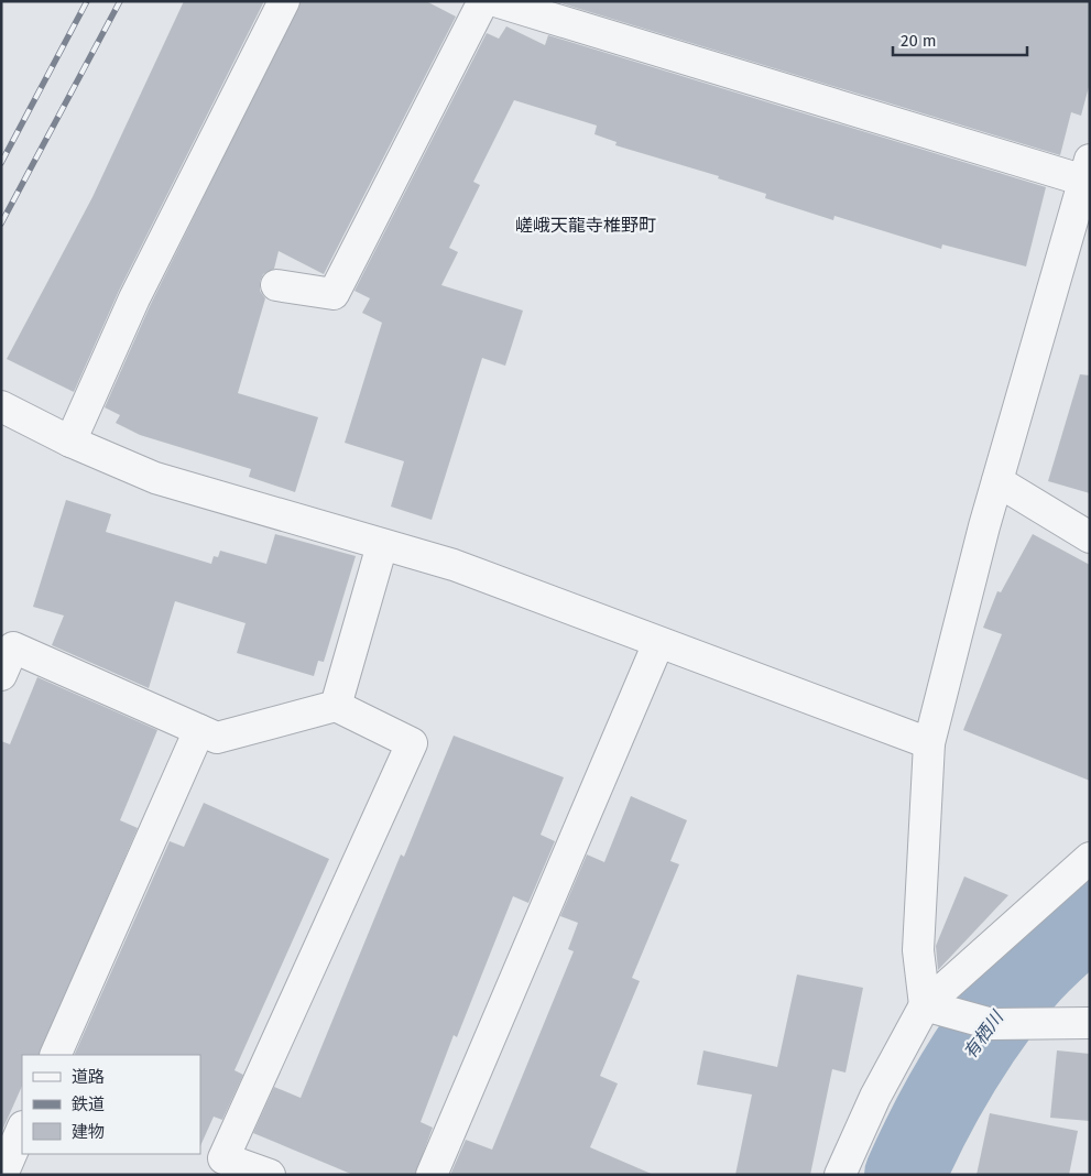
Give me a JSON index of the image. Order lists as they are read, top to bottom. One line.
{"districts":["嵯峨天龍寺椎野町"],"water":["有栖川"],"legend":["道路","鉄道","建物"],"scale_bar":"20 m"}
